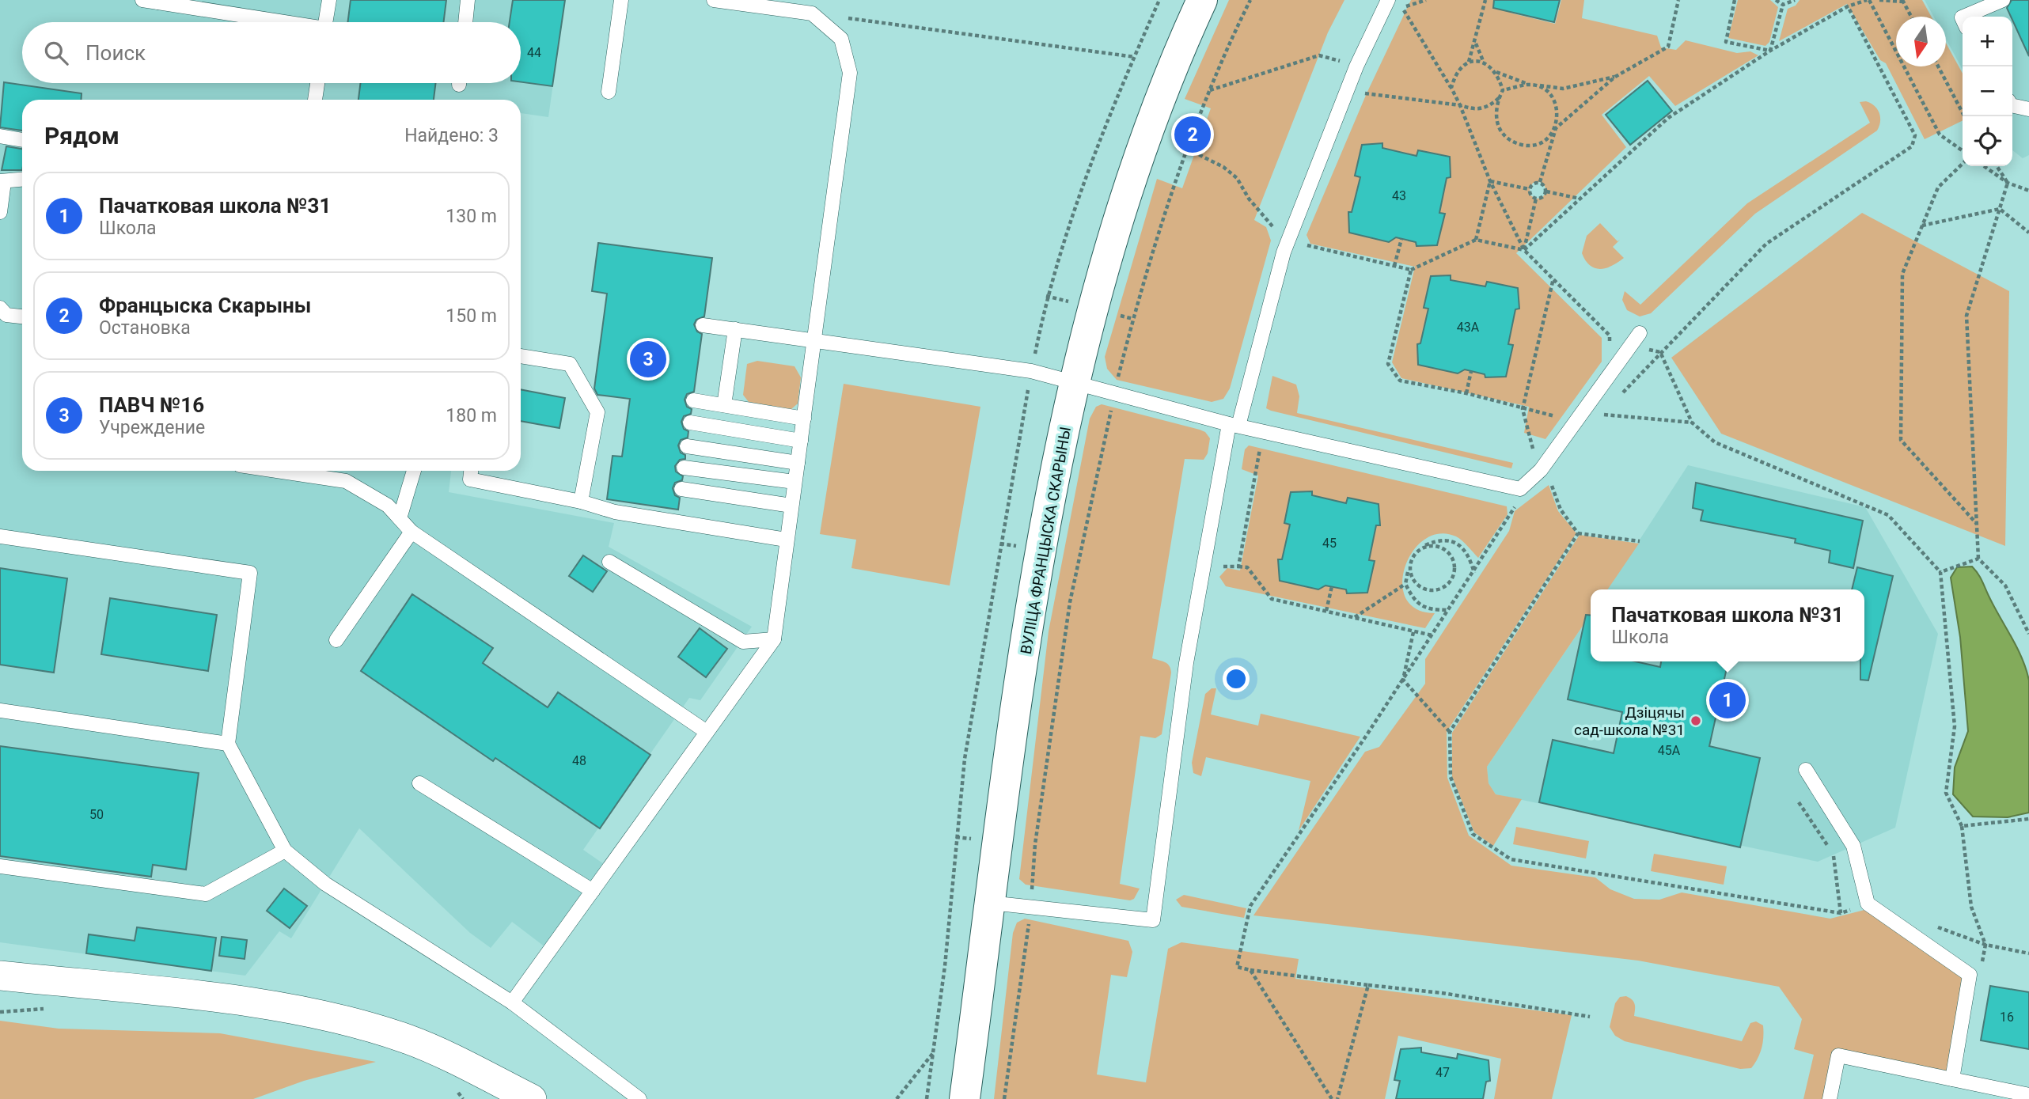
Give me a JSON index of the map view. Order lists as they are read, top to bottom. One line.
{"streets":{"main road":["ВУЛІЦА ФРАНЦЫСКА СКАРЫНЫ"]},"places":["Дзіцячы сад-школа №31"],"house_numbers":["44","43","43А","45","45А","48","50","16","47"],"north":"bottom","page":{"map_buttons":["+","−"],"search":"Поиск","heading":["Рядом","Найдено: 3"],"pins":["2","3","1"],"list":[{"mark":"1","name":"Пачатковая школа №31","note":"Школа","value":"130 m"},{"mark":"2","name":"Францыска Скарыны","note":"Остановка","value":"150 m"},{"mark":"3","name":"ПАВЧ №16","note":"Учреждение","value":"180 m"}],"popup":["Пачатковая школа №31","Школа"]}}
